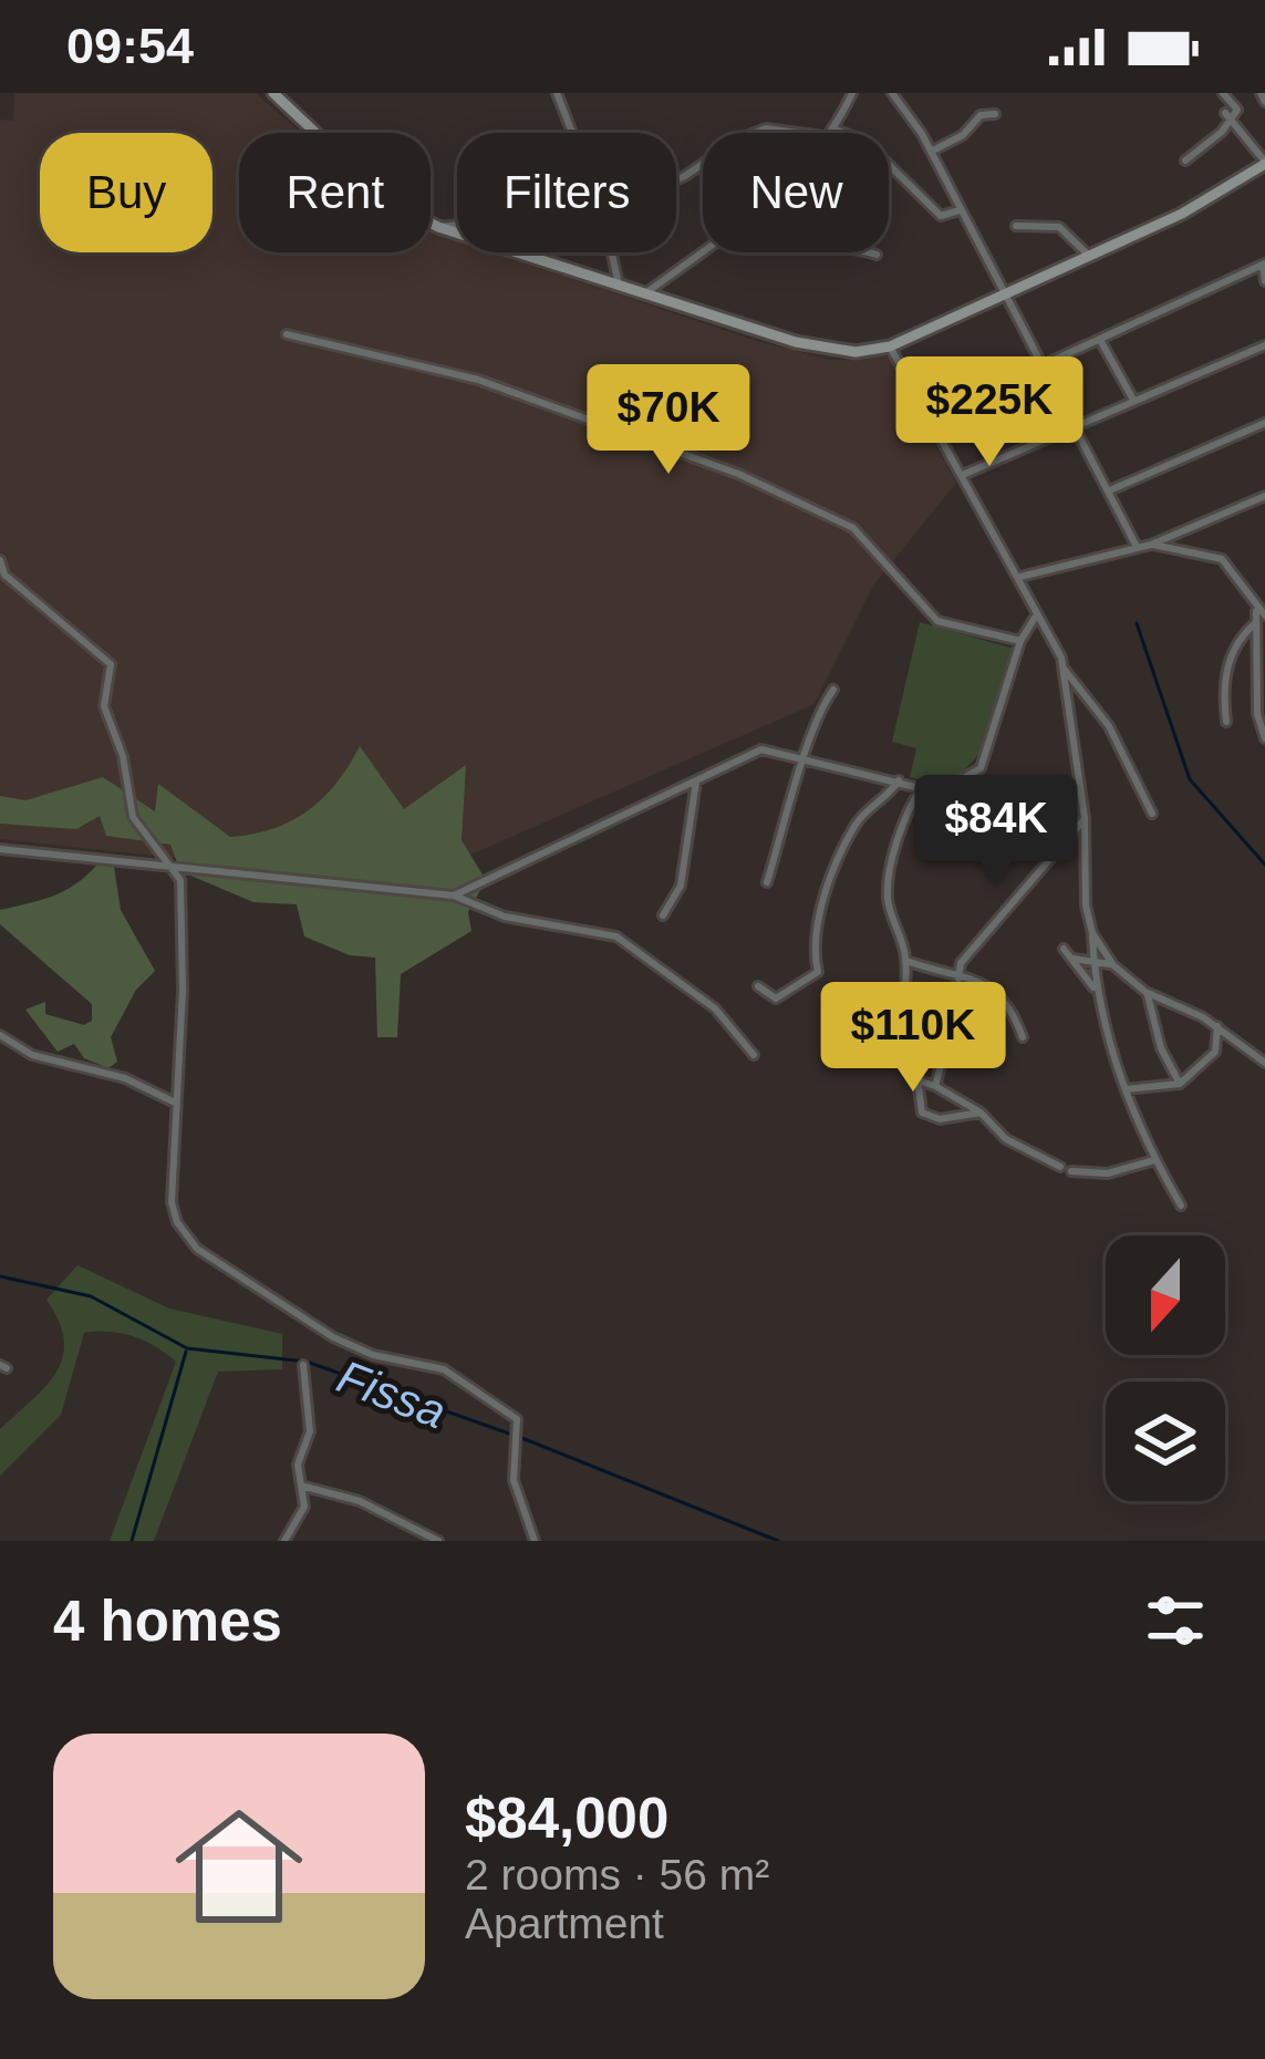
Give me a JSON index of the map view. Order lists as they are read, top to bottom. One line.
{"water":["Fissa"],"north":"bottom","page":{"status":"09:54","chip":["Buy","Rent","Filters","New"],"price":["$225K","$70K","$84K","$110K"],"heading":"4 homes","list":[{"name":"$84,000","note":"2 rooms · 56 m² · Apartment"}]}}
